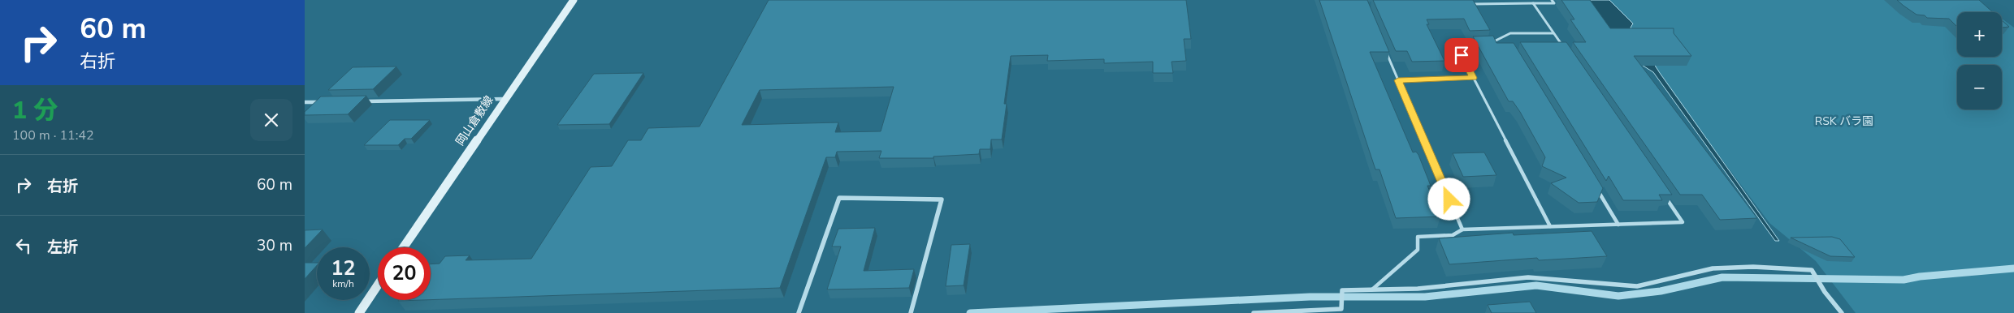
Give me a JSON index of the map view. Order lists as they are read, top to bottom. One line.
{"streets":{"main road":["岡山倉敷線"]},"parks":["RSK バラ園"],"page":{"turn":["60 m","右折"],"map_buttons":["+","−"],"heading":["1 分","100 m · 11:42"],"list":[{"name":"右折","value":"60 m"},{"name":"左折","value":"30 m"}],"speed":"12 km/h","limit":"20"}}
